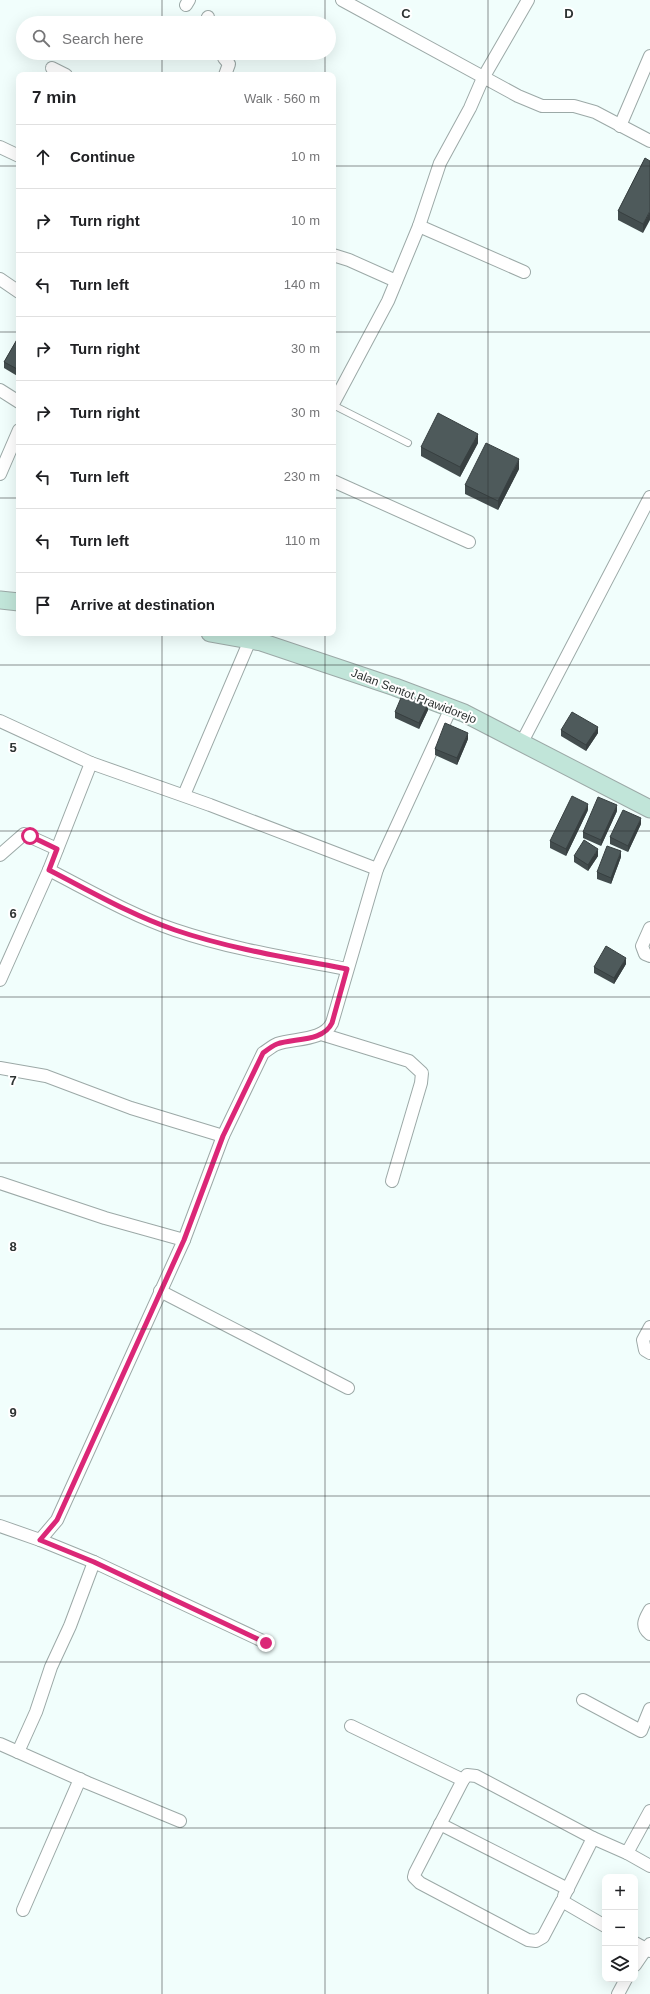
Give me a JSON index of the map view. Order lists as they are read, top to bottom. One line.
{"streets":{"main road":["Jalan Sentot Prawidorejo"]},"page":{"search":"Search here","heading":["7 min","Walk · 560 m"],"list":[["Continue","10 m"],["Turn right","10 m"],["Turn left","140 m"],["Turn right","30 m"],["Turn right","30 m"],["Turn left","230 m"],["Turn left","110 m"],"Arrive at destination"],"map_buttons":["+","−"]},"grid":{"columns":["C","D"],"rows":["5","6","7","8","9"]}}
